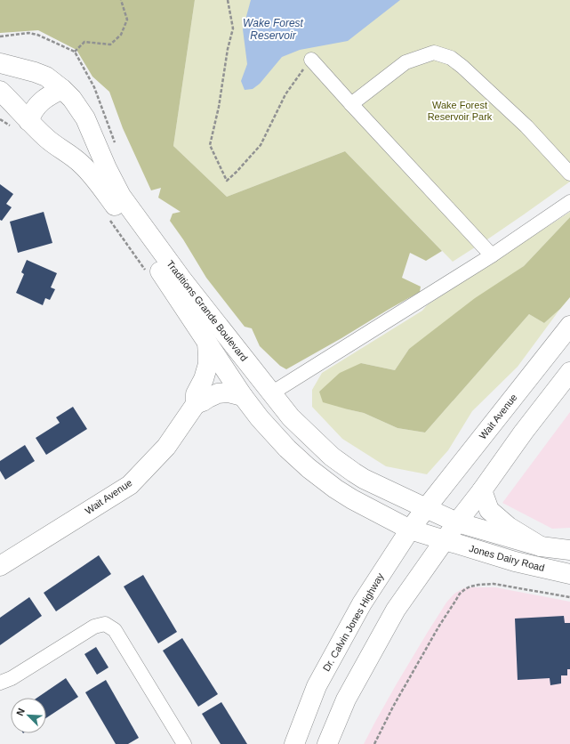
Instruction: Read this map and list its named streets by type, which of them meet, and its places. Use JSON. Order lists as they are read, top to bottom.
{
  "streets": {
    "main road": [
      "Traditions Grande Boulevard",
      "Wait Avenue",
      "Jones Dairy Road",
      "Dr. Calvin Jones Highway"
    ]
  },
  "crossings": [
    ["Traditions Grande Boulevard", "Wait Avenue"],
    ["Traditions Grande Boulevard", "Jones Dairy Road"],
    ["Traditions Grande Boulevard", "Dr. Calvin Jones Highway"],
    ["Wait Avenue", "Dr. Calvin Jones Highway"]
  ],
  "water": ["Wake Forest Reservoir"],
  "parks": ["Wake Forest Reservoir Park"],
  "north": "top left"
}
